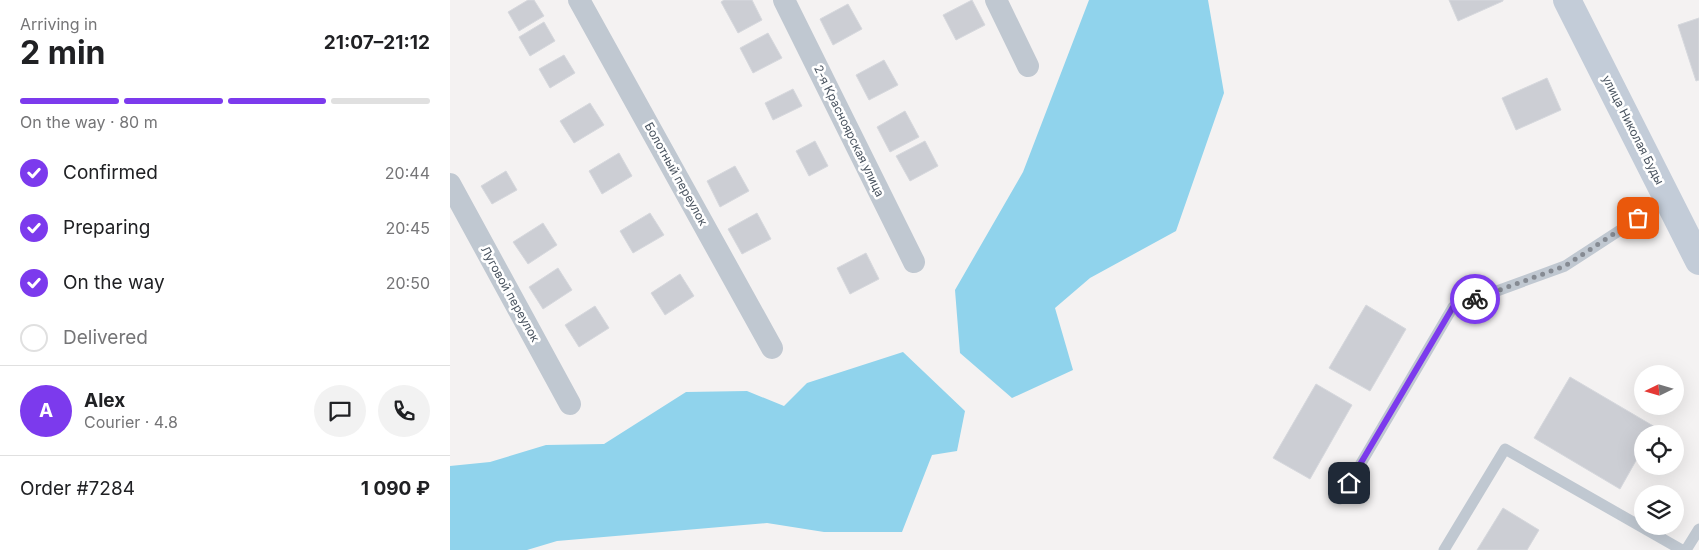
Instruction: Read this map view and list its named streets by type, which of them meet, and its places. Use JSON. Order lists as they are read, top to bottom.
{
  "streets": {
    "street": [
      "улица Николая Буды",
      "2-я Красноярская улица",
      "Болотный переулок",
      "Луговой переулок"
    ]
  },
  "north": "left",
  "page": {
    "heading": ["2 min", "Arriving in", "21:07–21:12"],
    "panel": [
      "Alex",
      "Courier · 4.8",
      "Order #7284",
      "1 090 ₽"
    ],
    "bar": "On the way · 80 m",
    "list": [
      ["Confirmed", "20:44"],
      ["Preparing", "20:45"],
      ["On the way", "20:50"],
      "Delivered"
    ],
    "round": "A"
  }
}
